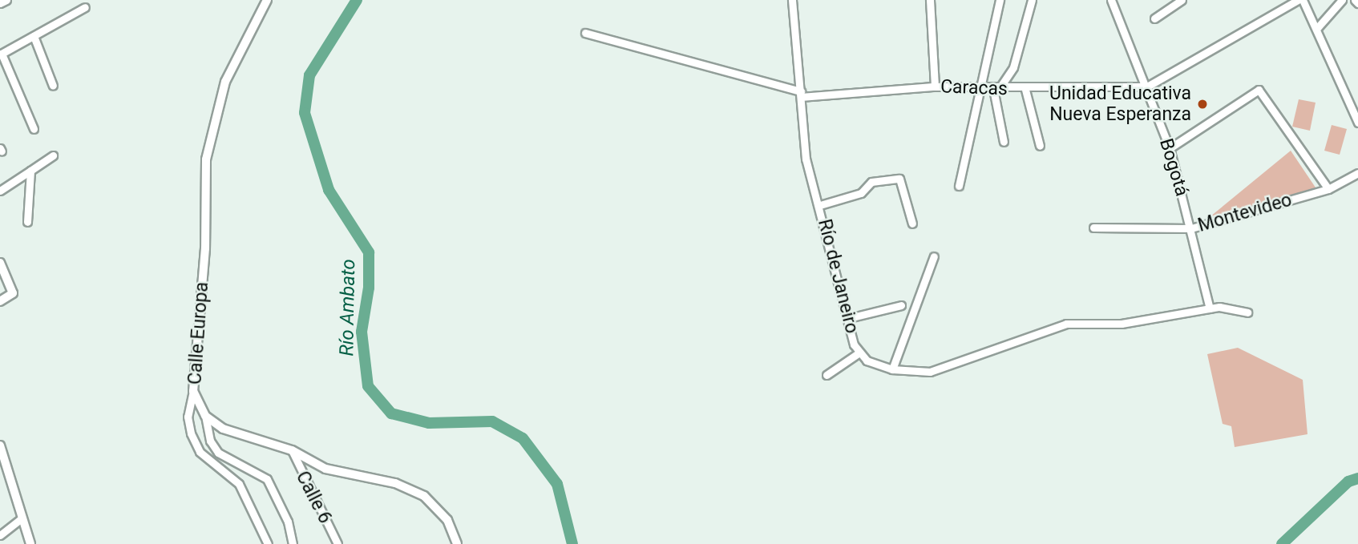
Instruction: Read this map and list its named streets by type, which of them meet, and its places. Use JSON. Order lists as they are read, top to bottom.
{
  "streets": {
    "street": [
      "Caracas",
      "Bogotá",
      "Montevideo",
      "Río de Janeiro",
      "Calle Europa",
      "Calle 6"
    ]
  },
  "crossings": [
    ["Caracas", "Bogotá"],
    ["Caracas", "Río de Janeiro"],
    ["Bogotá", "Montevideo"],
    ["Bogotá", "Río de Janeiro"]
  ],
  "water": ["Río Ambato"],
  "places": ["Unidad Educativa Nueva Esperanza"]
}
